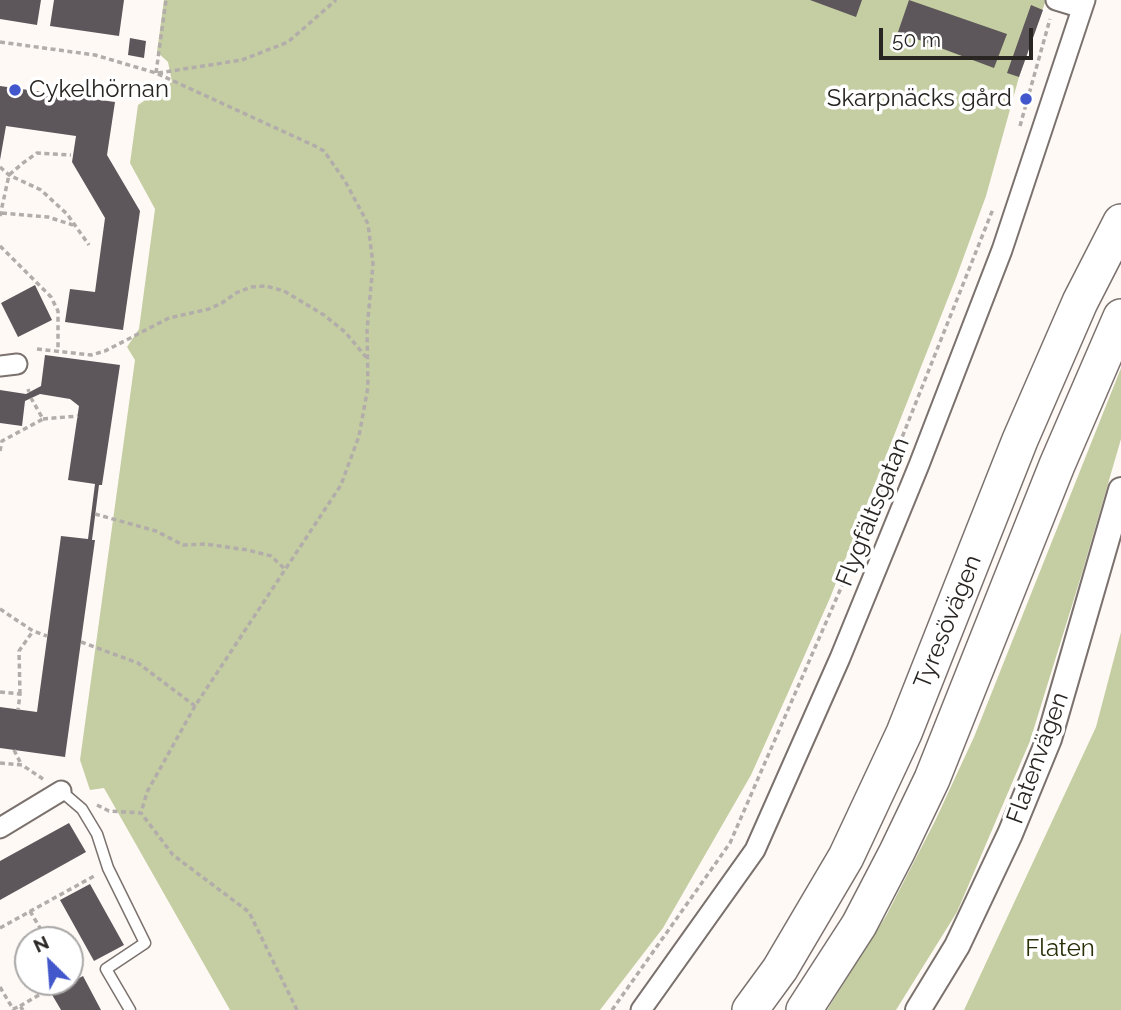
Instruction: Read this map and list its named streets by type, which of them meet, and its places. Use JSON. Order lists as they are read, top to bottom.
{
  "streets": {
    "highway": ["Tyresövägen"],
    "street": ["Flygfältsgatan", "Flatenvägen"]
  },
  "parks": ["Flaten"],
  "places": ["Cykelhörnan", "Skarpnäcks gård"],
  "scale_bar": "50 m",
  "north": "top left"
}
